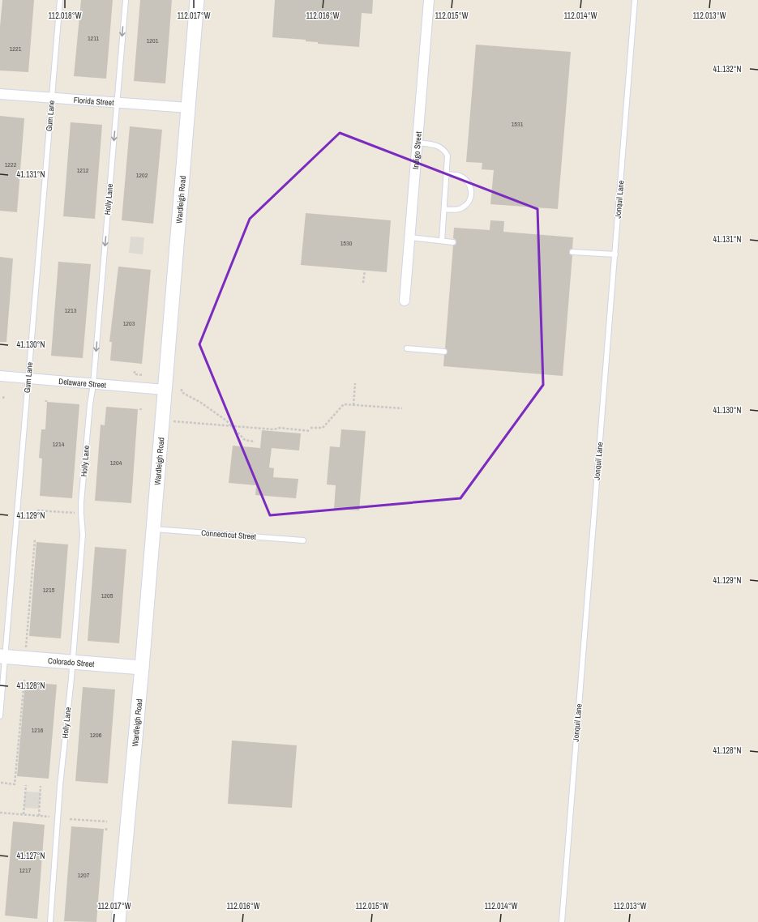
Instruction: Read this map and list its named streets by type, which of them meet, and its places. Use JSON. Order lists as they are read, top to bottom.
{
  "streets": {
    "main road": ["Wardleigh Road", "Colorado Street"],
    "street": ["Florida Street", "Indigo Street", "Delaware Street"],
    "lane": [
      "Gum Lane",
      "Holly Lane",
      "Jonquil Lane",
      "Connecticut Street"
    ]
  },
  "crossings": [
    ["Florida Street", "Gum Lane"],
    ["Florida Street", "Holly Lane"],
    ["Florida Street", "Wardleigh Road"],
    ["Gum Lane", "Delaware Street"],
    ["Gum Lane", "Colorado Street"],
    ["Holly Lane", "Delaware Street"],
    ["Holly Lane", "Colorado Street"],
    ["Wardleigh Road", "Delaware Street"],
    ["Wardleigh Road", "Connecticut Street"],
    ["Wardleigh Road", "Colorado Street"]
  ],
  "one_way": ["Holly Lane"],
  "house_numbers": [
    "1211",
    "1201",
    "1221",
    "1531",
    "1222",
    "1212",
    "1202",
    "1530",
    "1213",
    "1203",
    "1214",
    "1204",
    "1215",
    "1205",
    "1216",
    "1206",
    "1217",
    "1207"
  ],
  "coordinates": [
    "112.018°W",
    "112.017°W",
    "112.016°W",
    "112.015°W",
    "112.014°W",
    "112.013°W",
    "41.132°N",
    "41.131°N",
    "41.130°N",
    "41.129°N",
    "41.128°N",
    "41.127°N"
  ]
}
